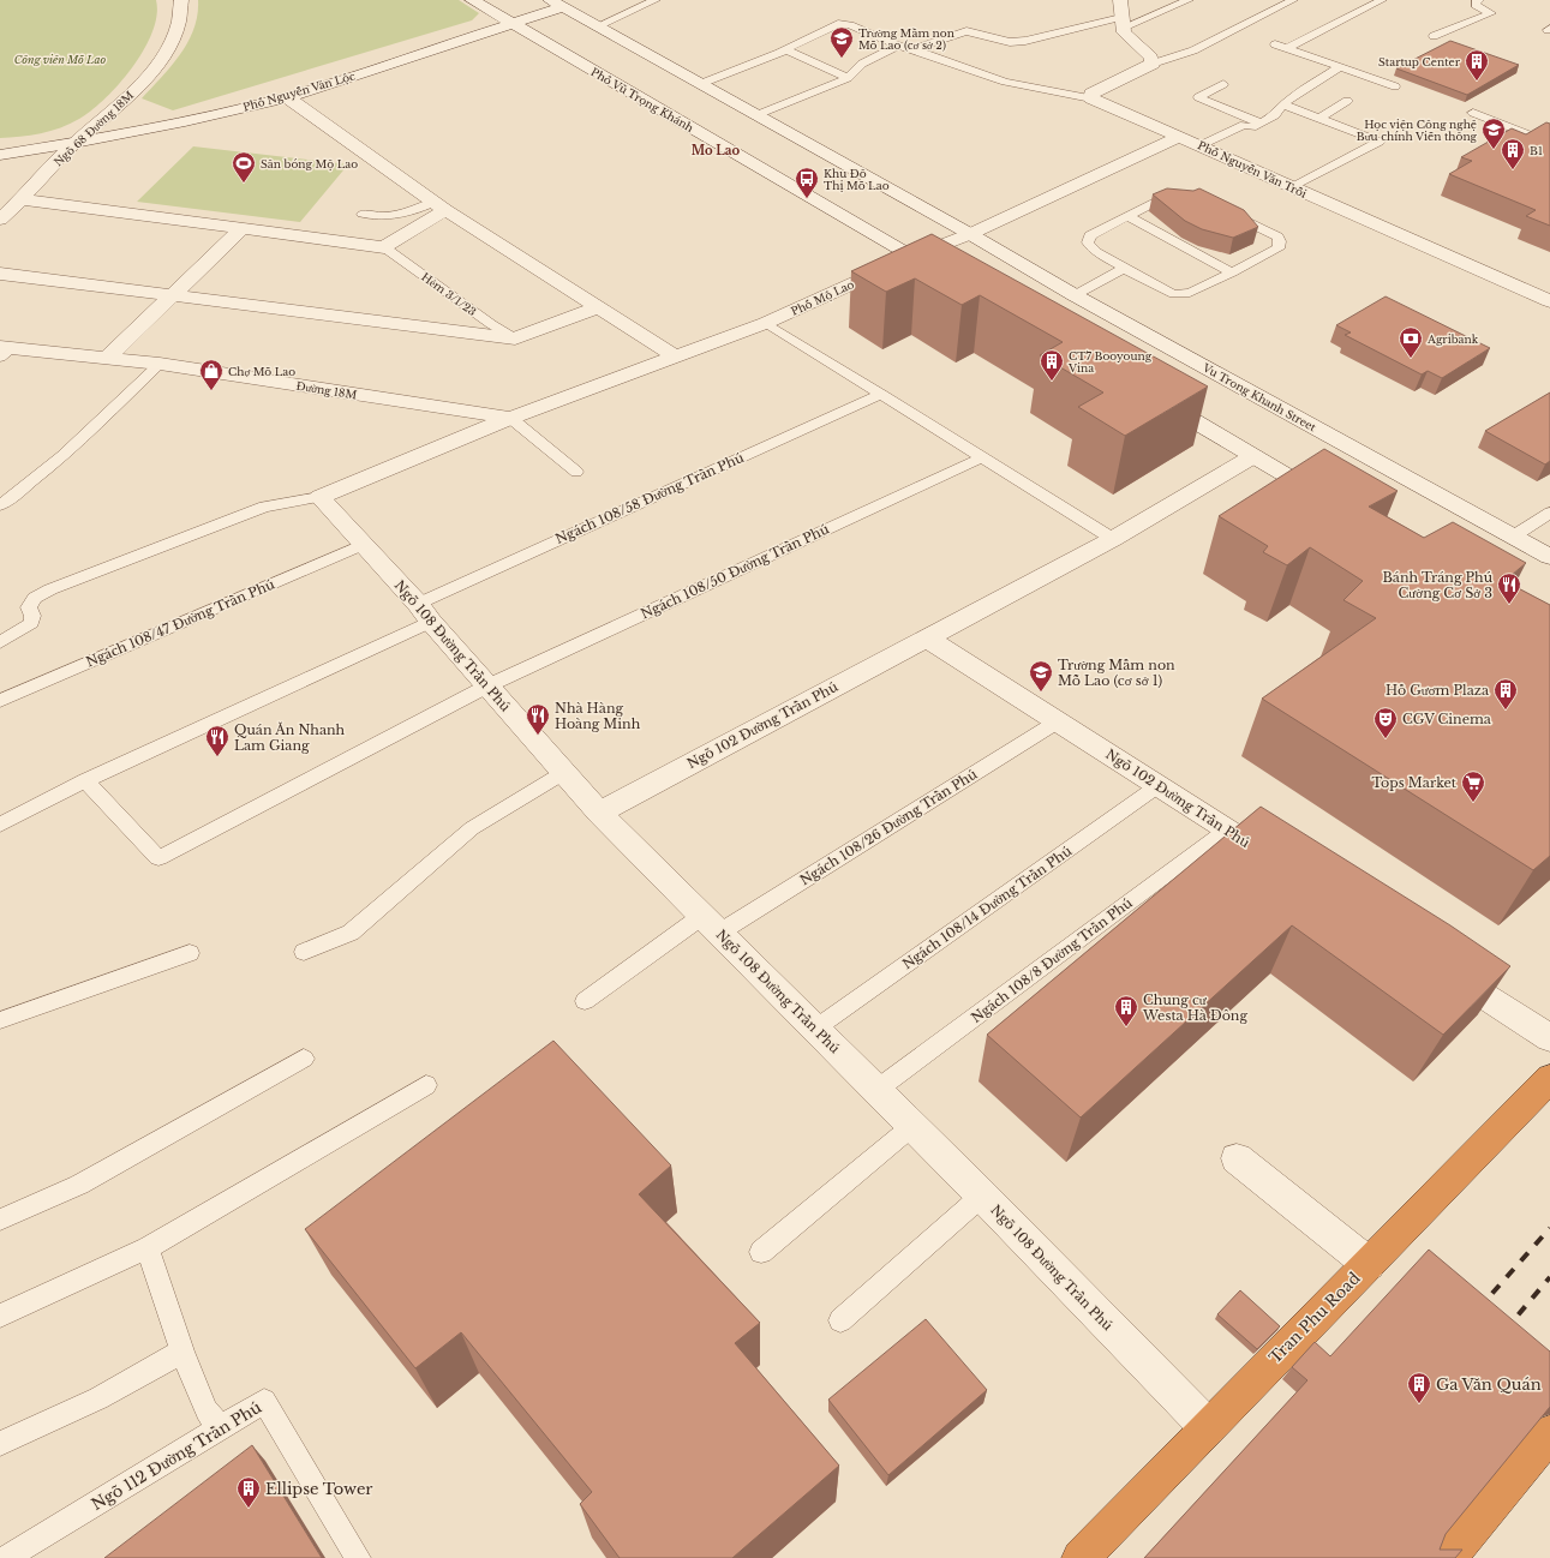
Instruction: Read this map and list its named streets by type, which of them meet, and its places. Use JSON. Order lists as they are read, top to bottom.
{
  "streets": {
    "highway": ["Tran Phu Road"],
    "street": [
      "Phố Nguyễn Văn Lộc",
      "Phố Vũ Trọng Khánh",
      "Ngõ 68 Đường 18M",
      "Phố Nguyễn Văn Trỗi",
      "Phố Mộ Lao",
      "Đường 18M",
      "Vu Trong Khanh Street",
      "Ngõ 108 Đường Trần Phú",
      "Ngõ 102 Đường Trần Phú"
    ],
    "lane": [
      "Hẻm 3/1/23",
      "Ngách 108/58 Đường Trần Phú",
      "Ngách 108/50 Đường Trần Phú",
      "Ngách 108/47 Đường Trần Phú",
      "Ngách 108/26 Đường Trần Phú",
      "Ngách 108/14 Đường Trần Phú",
      "Ngách 108/8 Đường Trần Phú",
      "Ngõ 112 Đường Trần Phú"
    ]
  },
  "crossings": [
    ["Phố Nguyễn Văn Lộc", "Phố Vũ Trọng Khánh"],
    ["Phố Nguyễn Văn Lộc", "Ngõ 68 Đường 18M"],
    ["Phố Vũ Trọng Khánh", "Phố Mộ Lao"],
    ["Phố Nguyễn Văn Trỗi", "Phố Mộ Lao"],
    ["Phố Mộ Lao", "Đường 18M"],
    ["Phố Mộ Lao", "Vu Trong Khanh Street"],
    ["Phố Mộ Lao", "Ngõ 108 Đường Trần Phú"],
    ["Ngách 108/58 Đường Trần Phú", "Ngách 108/50 Đường Trần Phú"],
    ["Ngách 108/58 Đường Trần Phú", "Ngõ 108 Đường Trần Phú"],
    ["Ngách 108/50 Đường Trần Phú", "Ngõ 108 Đường Trần Phú"],
    ["Ngách 108/47 Đường Trần Phú", "Ngõ 108 Đường Trần Phú"],
    ["Ngõ 108 Đường Trần Phú", "Ngõ 102 Đường Trần Phú"],
    ["Ngõ 108 Đường Trần Phú", "Ngách 108/26 Đường Trần Phú"],
    ["Ngõ 108 Đường Trần Phú", "Ngách 108/14 Đường Trần Phú"],
    ["Ngõ 108 Đường Trần Phú", "Ngách 108/8 Đường Trần Phú"],
    ["Ngõ 108 Đường Trần Phú", "Tran Phu Road"],
    ["Ngõ 102 Đường Trần Phú", "Ngách 108/26 Đường Trần Phú"],
    ["Ngõ 102 Đường Trần Phú", "Ngách 108/14 Đường Trần Phú"],
    ["Ngõ 102 Đường Trần Phú", "Ngách 108/8 Đường Trần Phú"]
  ],
  "districts": ["Mo Lao"],
  "parks": ["Công viên Mỗ Lao"],
  "places": {
    "school or university": ["Trường Mầm non Mỗ Lao (cơ sở 2)", "Học viện Công nghệ Bưu chính Viễn thông", "Trường Mầm non Mỗ Lao (cơ sở 1)"],
    "building": [
      "Startup Center",
      "B1",
      "CT7 Booyoung Vina",
      "Hồ Gươm Plaza",
      "Chung cư Westa Hà Đông",
      "Ga Văn Quán",
      "Ellipse Tower"
    ],
    "sports": ["Sân bóng Mộ Lao"],
    "bus stop": ["Khu Đô Thị Mỗ Lao"],
    "bank": ["Agribank"],
    "shop": ["Chợ Mỗ Lao"],
    "restaurant": ["Bánh Tráng Phú Cường Cơ Sở 3", "Nhà Hàng Hoàng Minh", "Quán Ăn Nhanh Lam Giang"],
    "theatre": ["CGV Cinema"],
    "supermarket": ["Tops Market"]
  }
}
